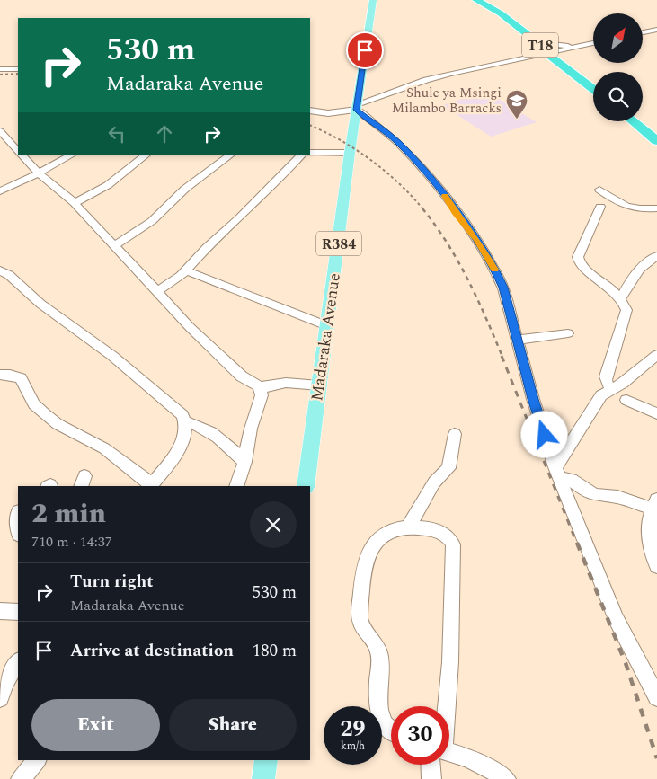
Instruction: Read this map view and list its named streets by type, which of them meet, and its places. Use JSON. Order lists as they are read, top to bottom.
{
  "streets": {
    "highway": ["T18"],
    "main road": ["R384", "Madaraka Avenue"]
  },
  "places": {
    "school or university": ["Shule ya Msingi Milambo Barracks"]
  },
  "north": "top right",
  "page": {
    "turn": ["530 m", "Madaraka Avenue"],
    "heading": ["2 min", "710 m · 14:37"],
    "list": [
      {
        "name": "Turn right",
        "note": "Madaraka Avenue",
        "value": "530 m"
      },
      {
        "name": "Arrive at destination",
        "value": "180 m"
      }
    ],
    "buttons": ["Exit", "Share"],
    "speed": "29 km/h",
    "limit": "30"
  }
}
